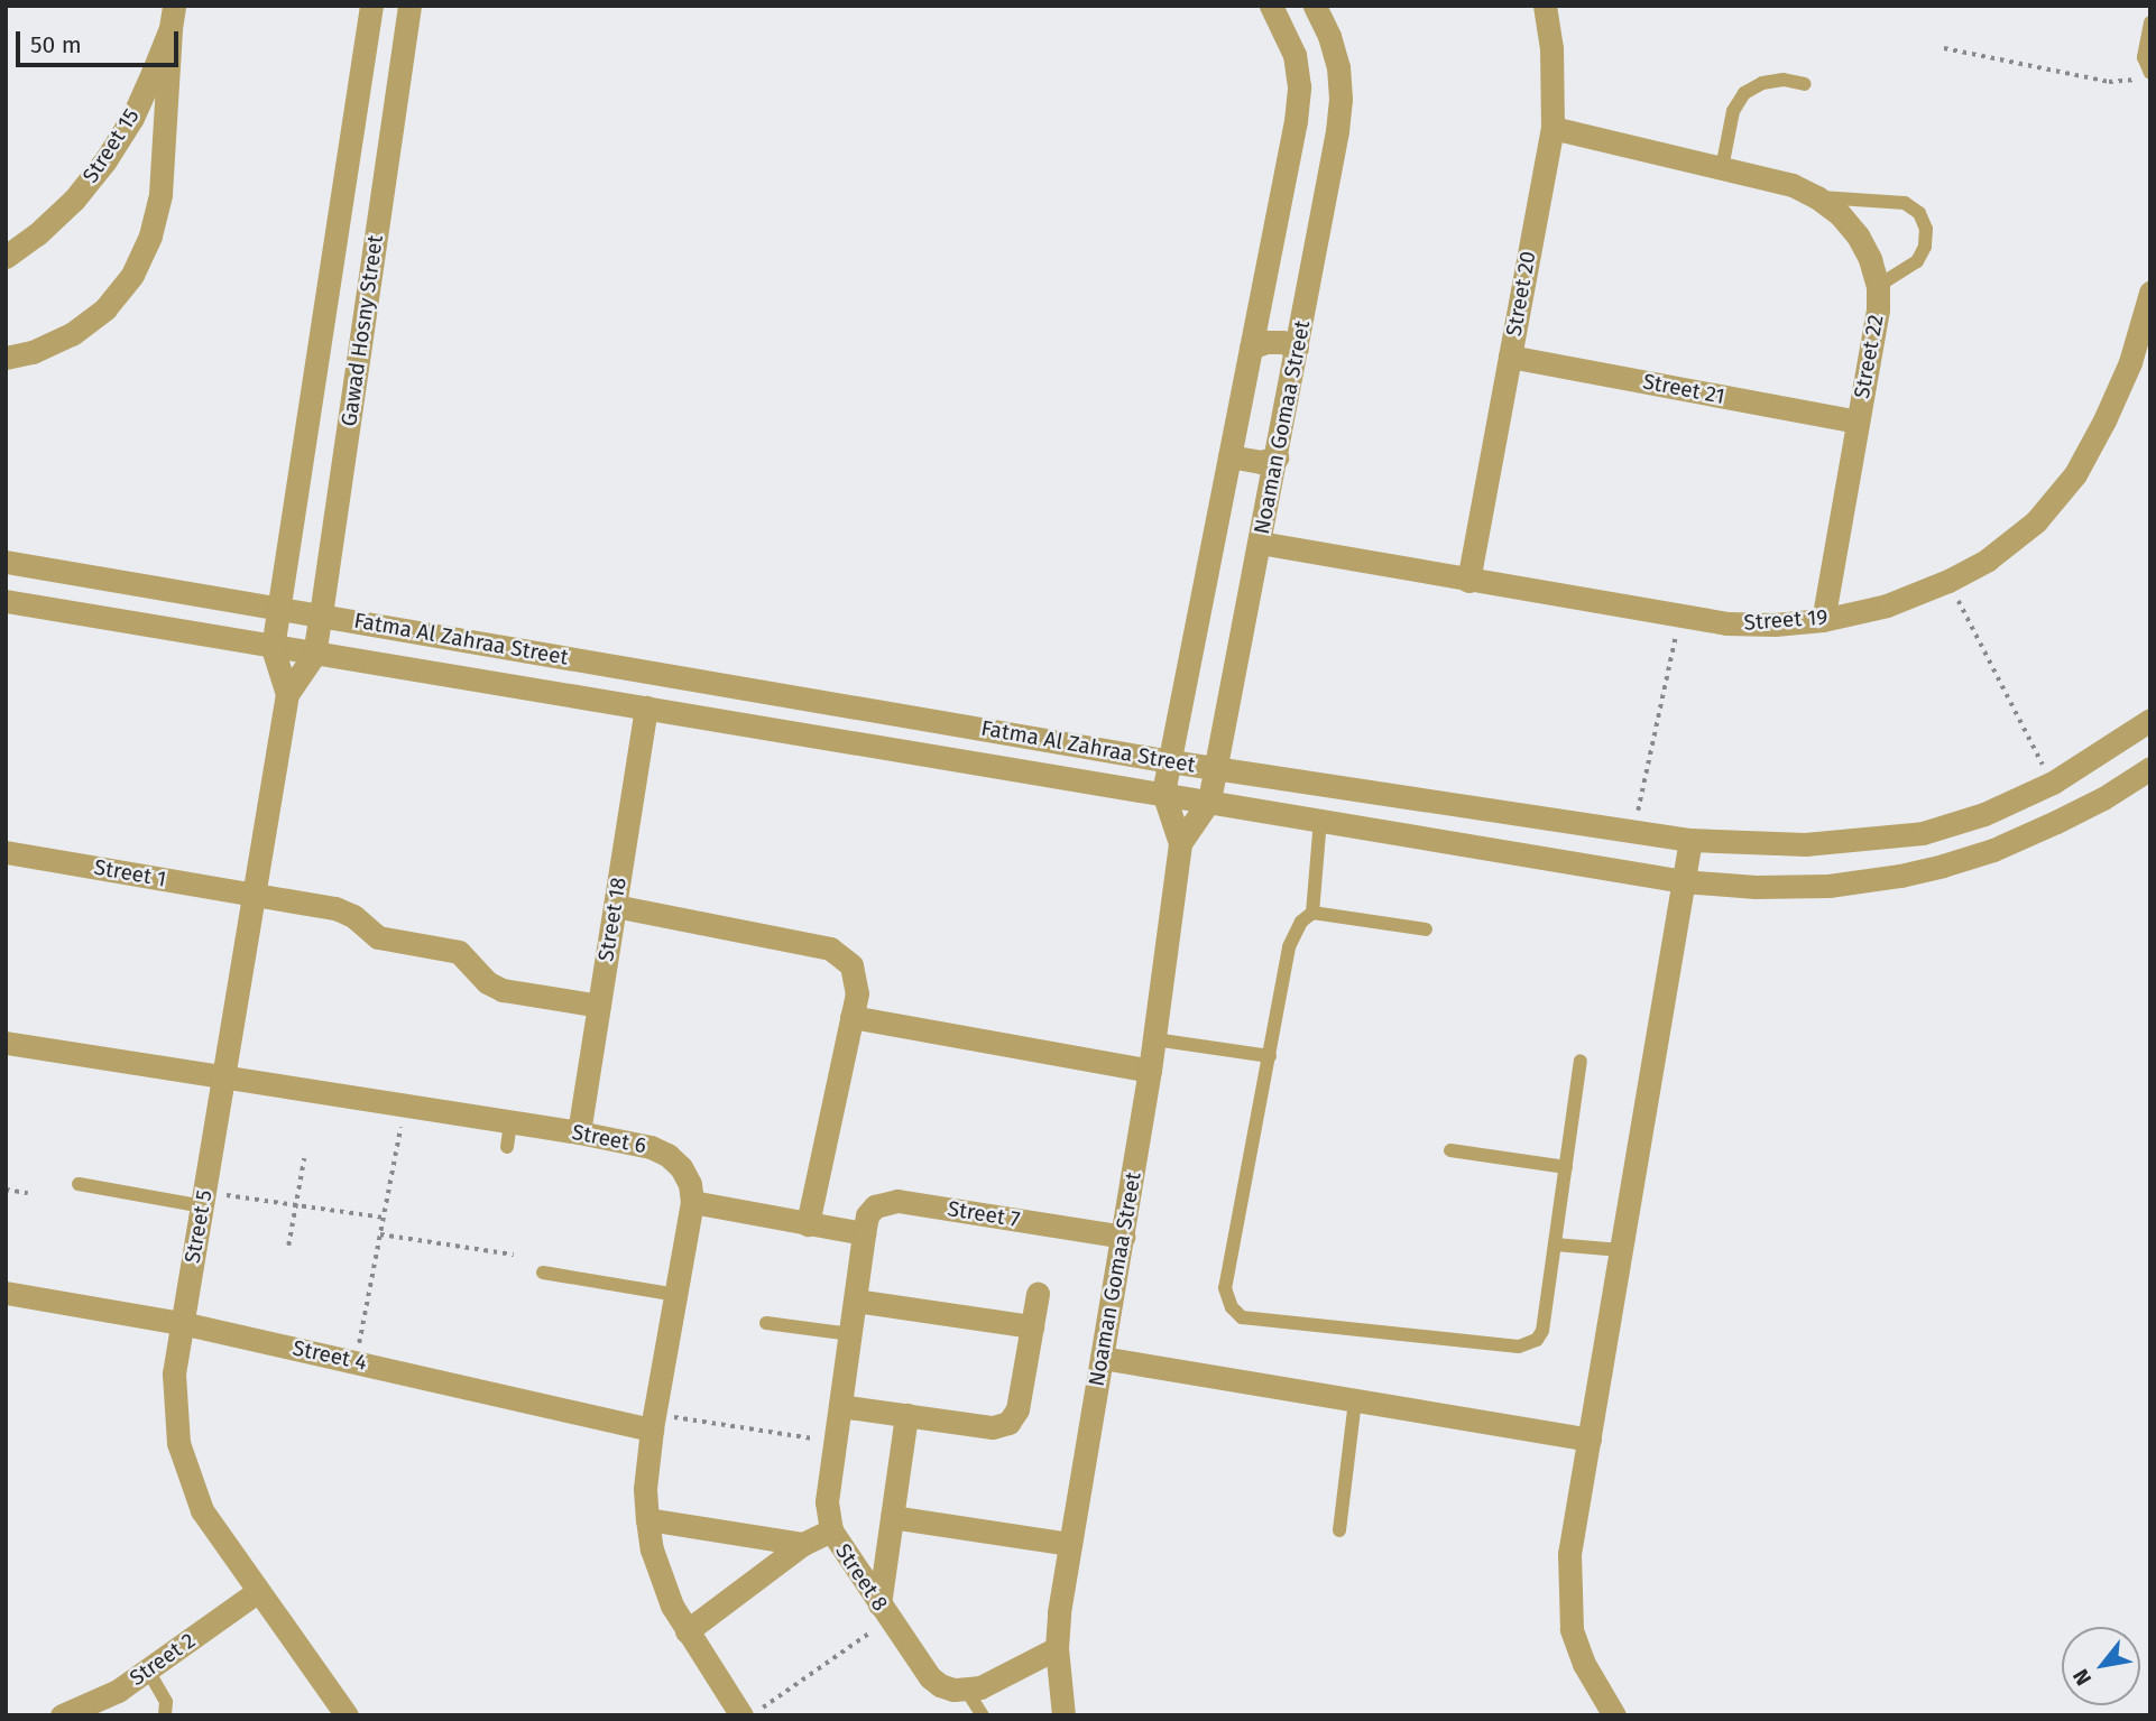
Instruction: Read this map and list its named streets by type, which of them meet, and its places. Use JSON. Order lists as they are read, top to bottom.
{
  "streets": {
    "street": [
      "Street 15",
      "Street 20",
      "Gawad Hosny Street",
      "Street 22",
      "Street 21",
      "Noaman Gomaa Street",
      "Street 19",
      "Fatma Al Zahraa Street",
      "Street 1",
      "Street 18",
      "Street 6",
      "Street 7",
      "Street 5",
      "Street 4",
      "Street 8",
      "Street 2"
    ]
  },
  "crossings": [
    ["Street 20", "Street 22"],
    ["Street 20", "Street 21"],
    ["Street 20", "Street 19"],
    ["Gawad Hosny Street", "Fatma Al Zahraa Street"],
    ["Gawad Hosny Street", "Street 5"],
    ["Street 22", "Street 21"],
    ["Street 22", "Street 19"],
    ["Noaman Gomaa Street", "Street 19"],
    ["Noaman Gomaa Street", "Fatma Al Zahraa Street"],
    ["Noaman Gomaa Street", "Street 7"],
    ["Fatma Al Zahraa Street", "Street 18"],
    ["Fatma Al Zahraa Street", "Street 5"],
    ["Street 1", "Street 18"],
    ["Street 1", "Street 5"],
    ["Street 18", "Street 6"],
    ["Street 6", "Street 5"],
    ["Street 6", "Street 4"],
    ["Street 7", "Street 8"],
    ["Street 5", "Street 4"],
    ["Street 5", "Street 2"]
  ],
  "scale_bar": "50 m",
  "north": "bottom left"
}
